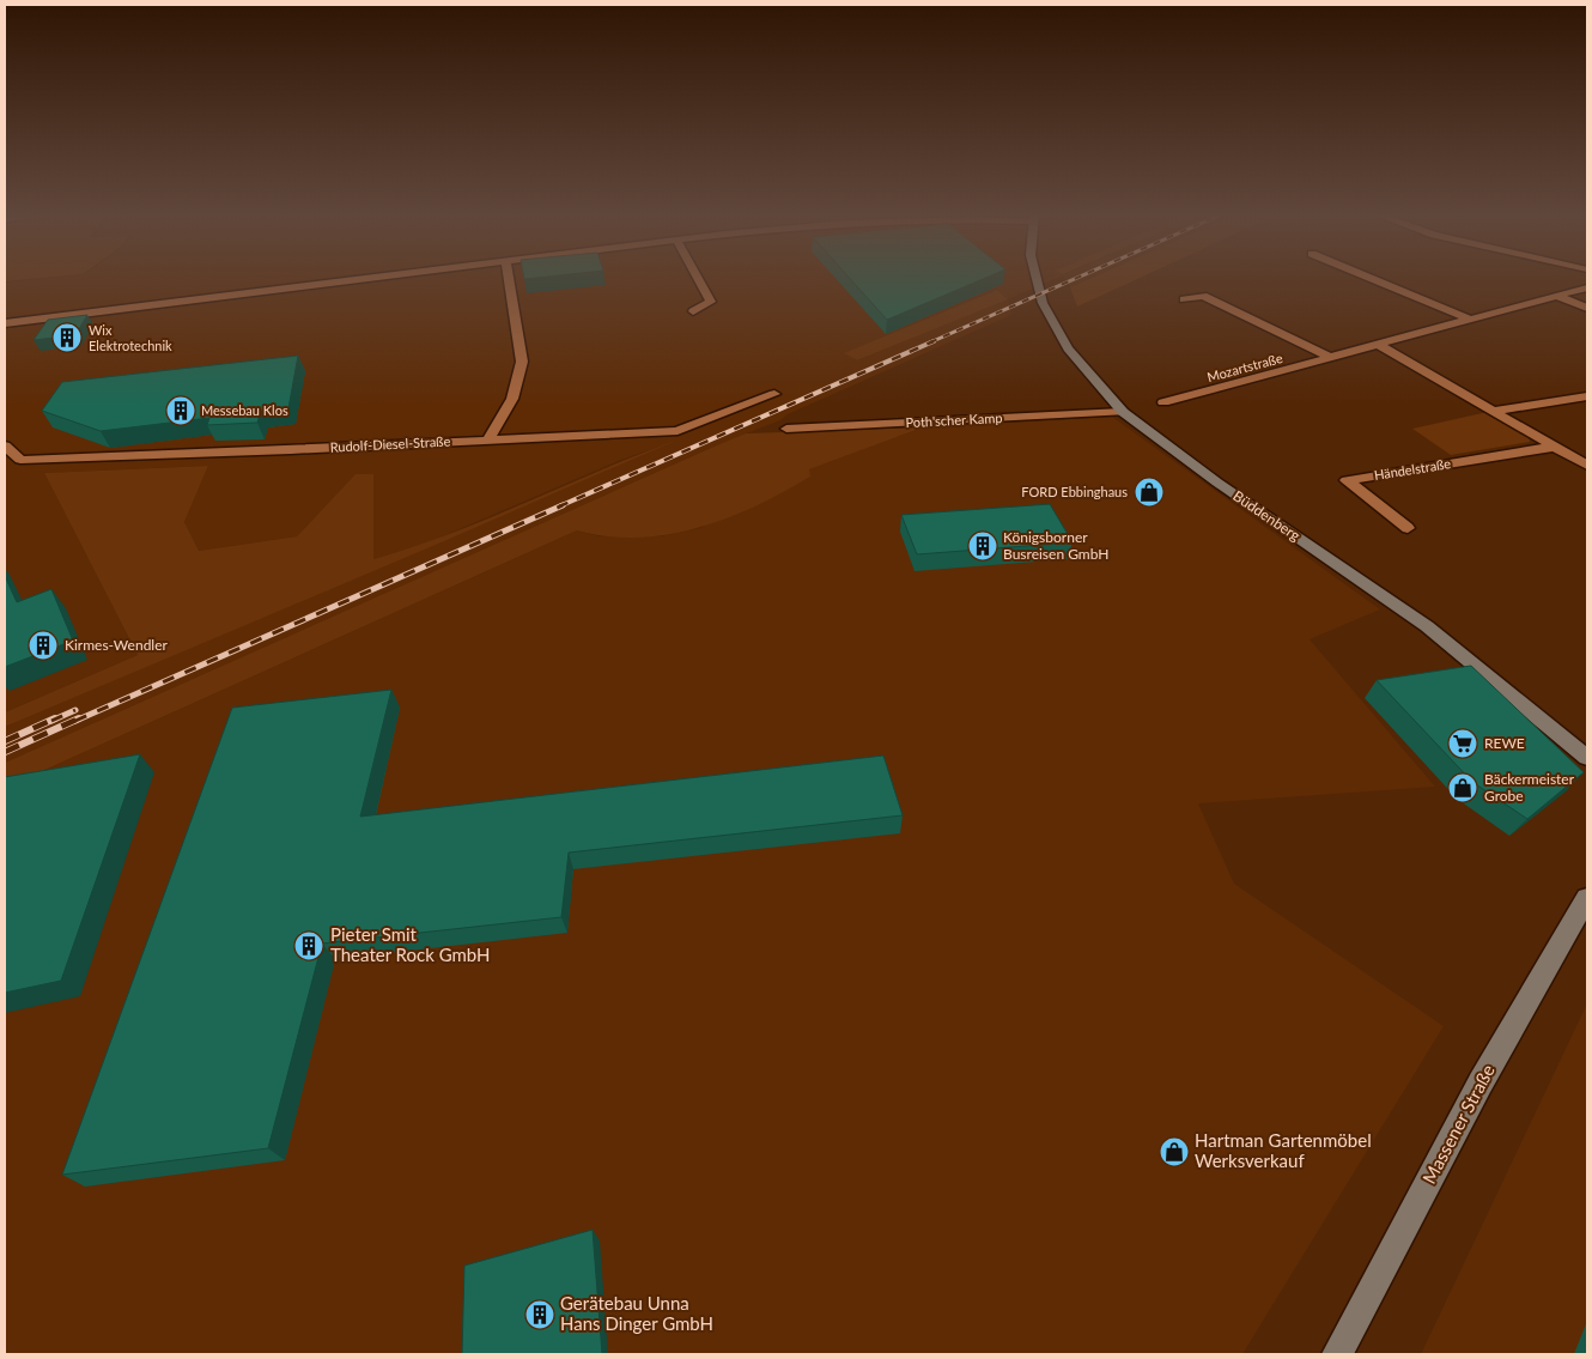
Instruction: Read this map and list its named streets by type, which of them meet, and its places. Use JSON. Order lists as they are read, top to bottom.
{
  "streets": {
    "street": [
      "Mozartstraße",
      "Poth'scher Kamp",
      "Rudolf-Diesel-Straße",
      "Händelstraße",
      "Büddenberg",
      "Massener Straße"
    ]
  },
  "crossings": [
    ["Poth'scher Kamp", "Büddenberg"]
  ],
  "places": {
    "building": [
      "Wix Elektrotechnik",
      "Messebau Klos",
      "Königsborner Busreisen GmbH",
      "Kirmes-Wendler",
      "Pieter Smit Theater Rock GmbH",
      "Gerätebau Unna Hans Dinger GmbH"
    ],
    "shop": ["FORD Ebbinghaus", "Bäckermeister Grobe", "Hartman Gartenmöbel Werksverkauf"],
    "supermarket": ["REWE"]
  }
}
